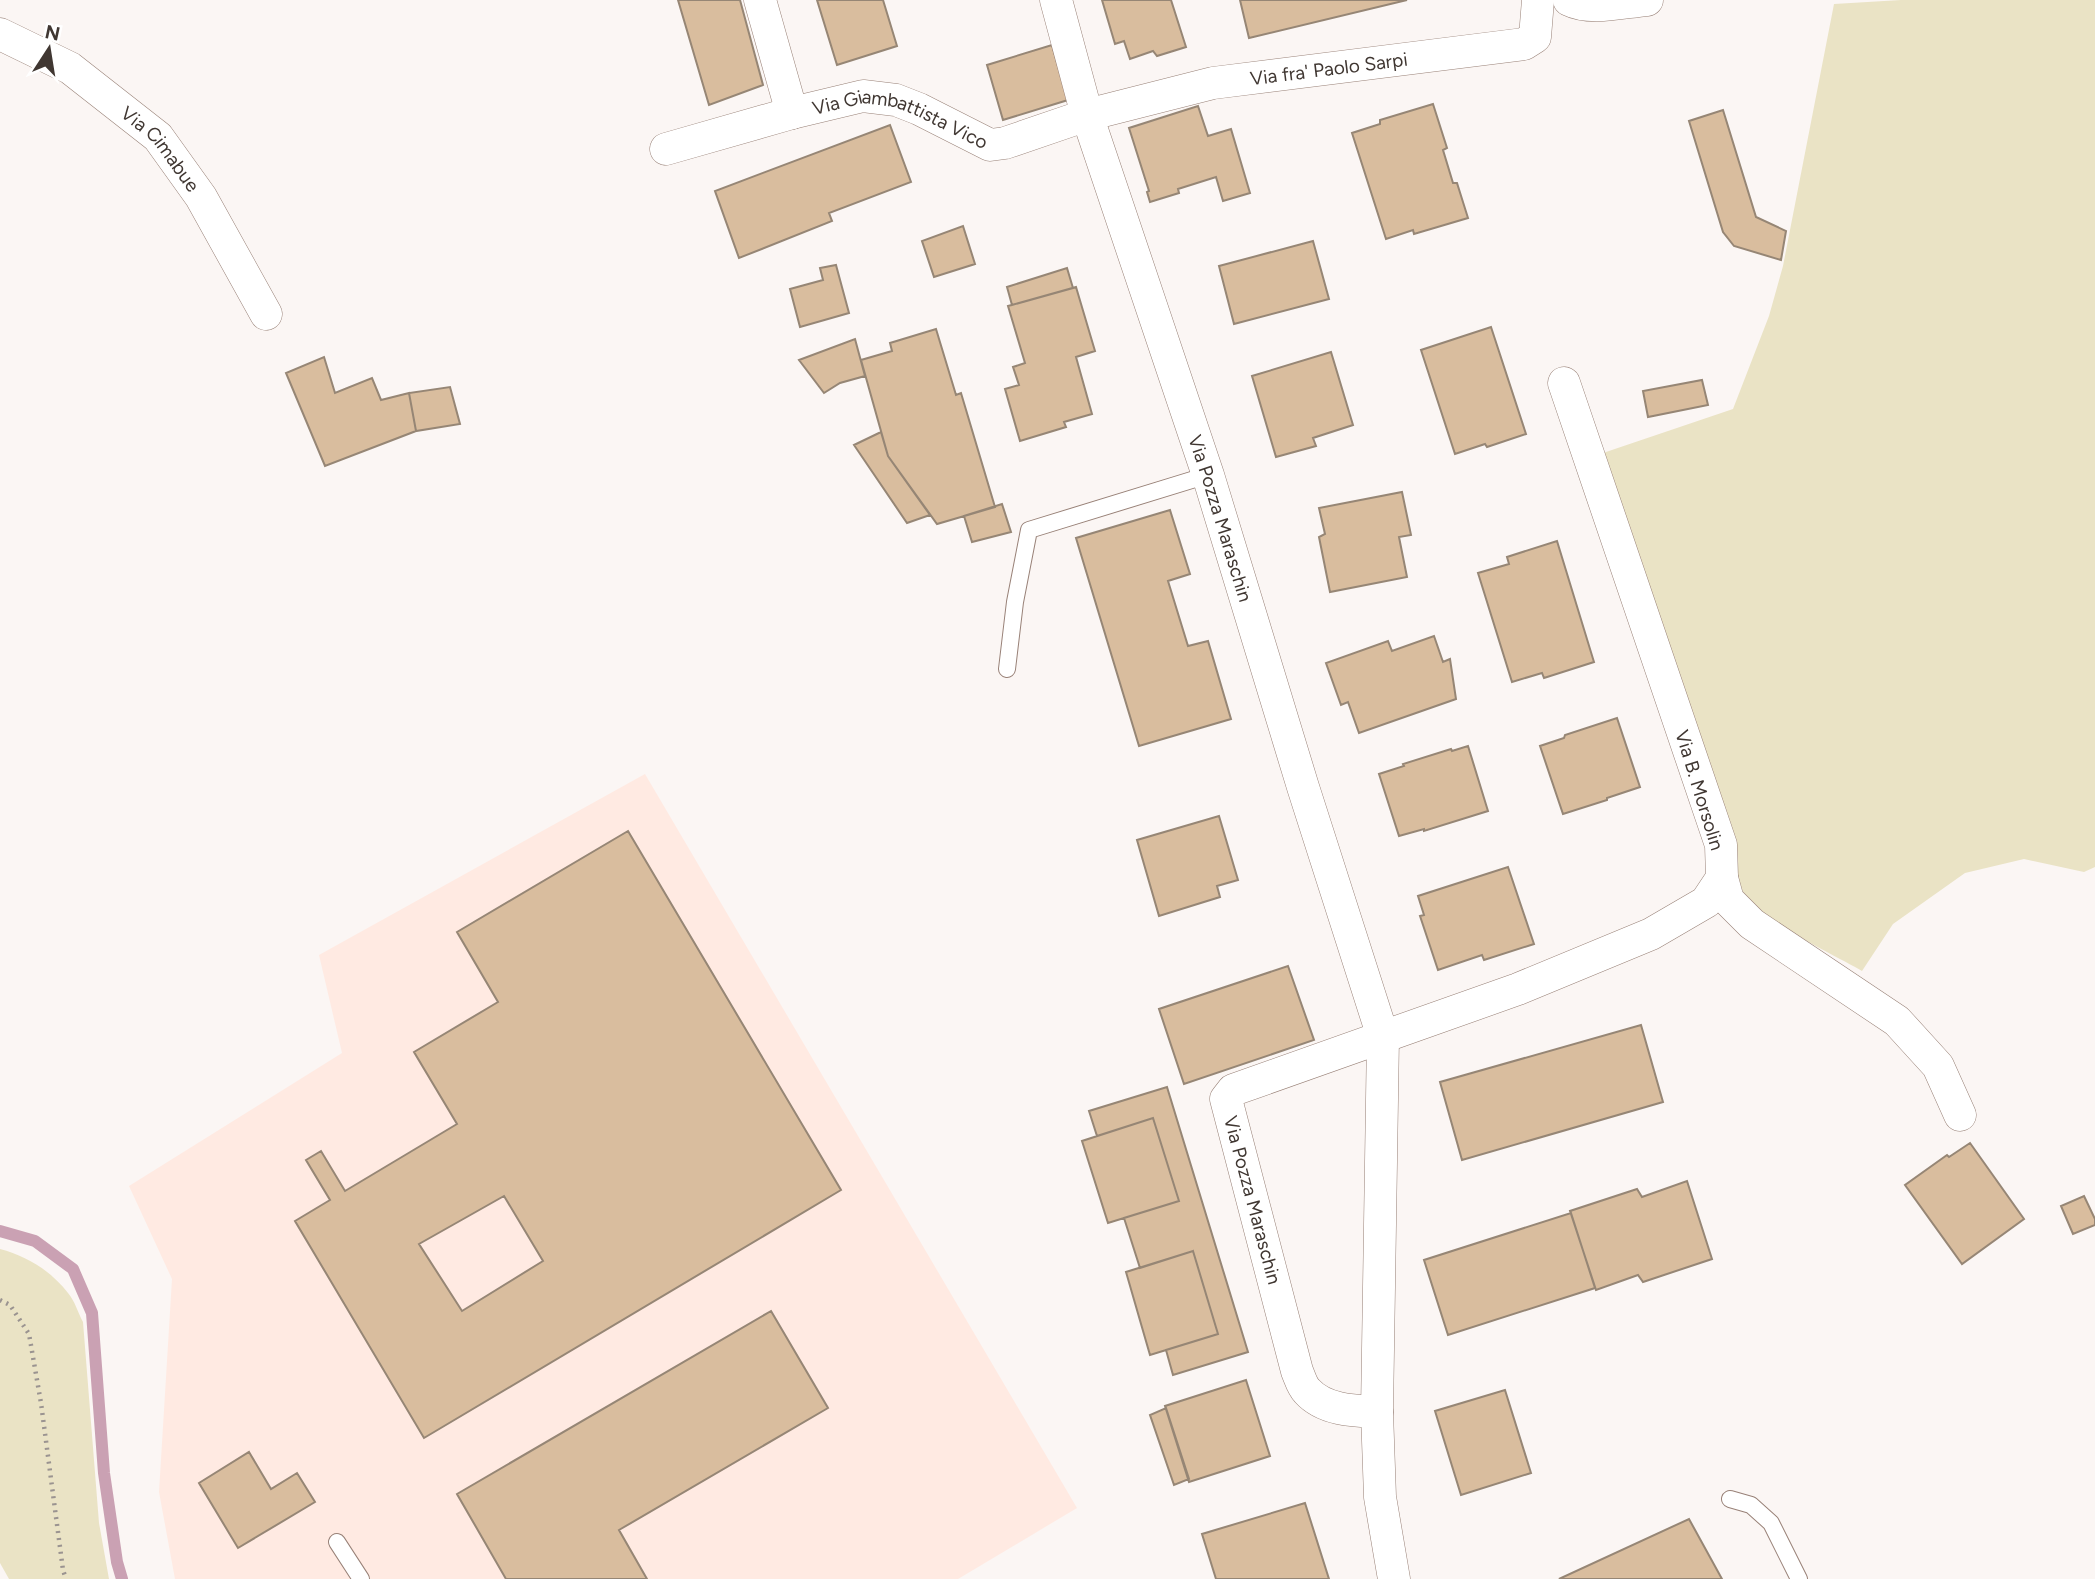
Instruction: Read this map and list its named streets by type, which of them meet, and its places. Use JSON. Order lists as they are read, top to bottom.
{
  "streets": {
    "street": [
      "Via fra' Paolo Sarpi",
      "Via Giambattista Vico",
      "Via Cimabue",
      "Via Pozza Maraschin",
      "Via B. Morsolin"
    ]
  },
  "crossings": [
    ["Via fra' Paolo Sarpi", "Via Giambattista Vico"],
    ["Via fra' Paolo Sarpi", "Via Pozza Maraschin"],
    ["Via Giambattista Vico", "Via Pozza Maraschin"],
    ["Via Pozza Maraschin", "Via B. Morsolin"]
  ],
  "north": "top"
}
